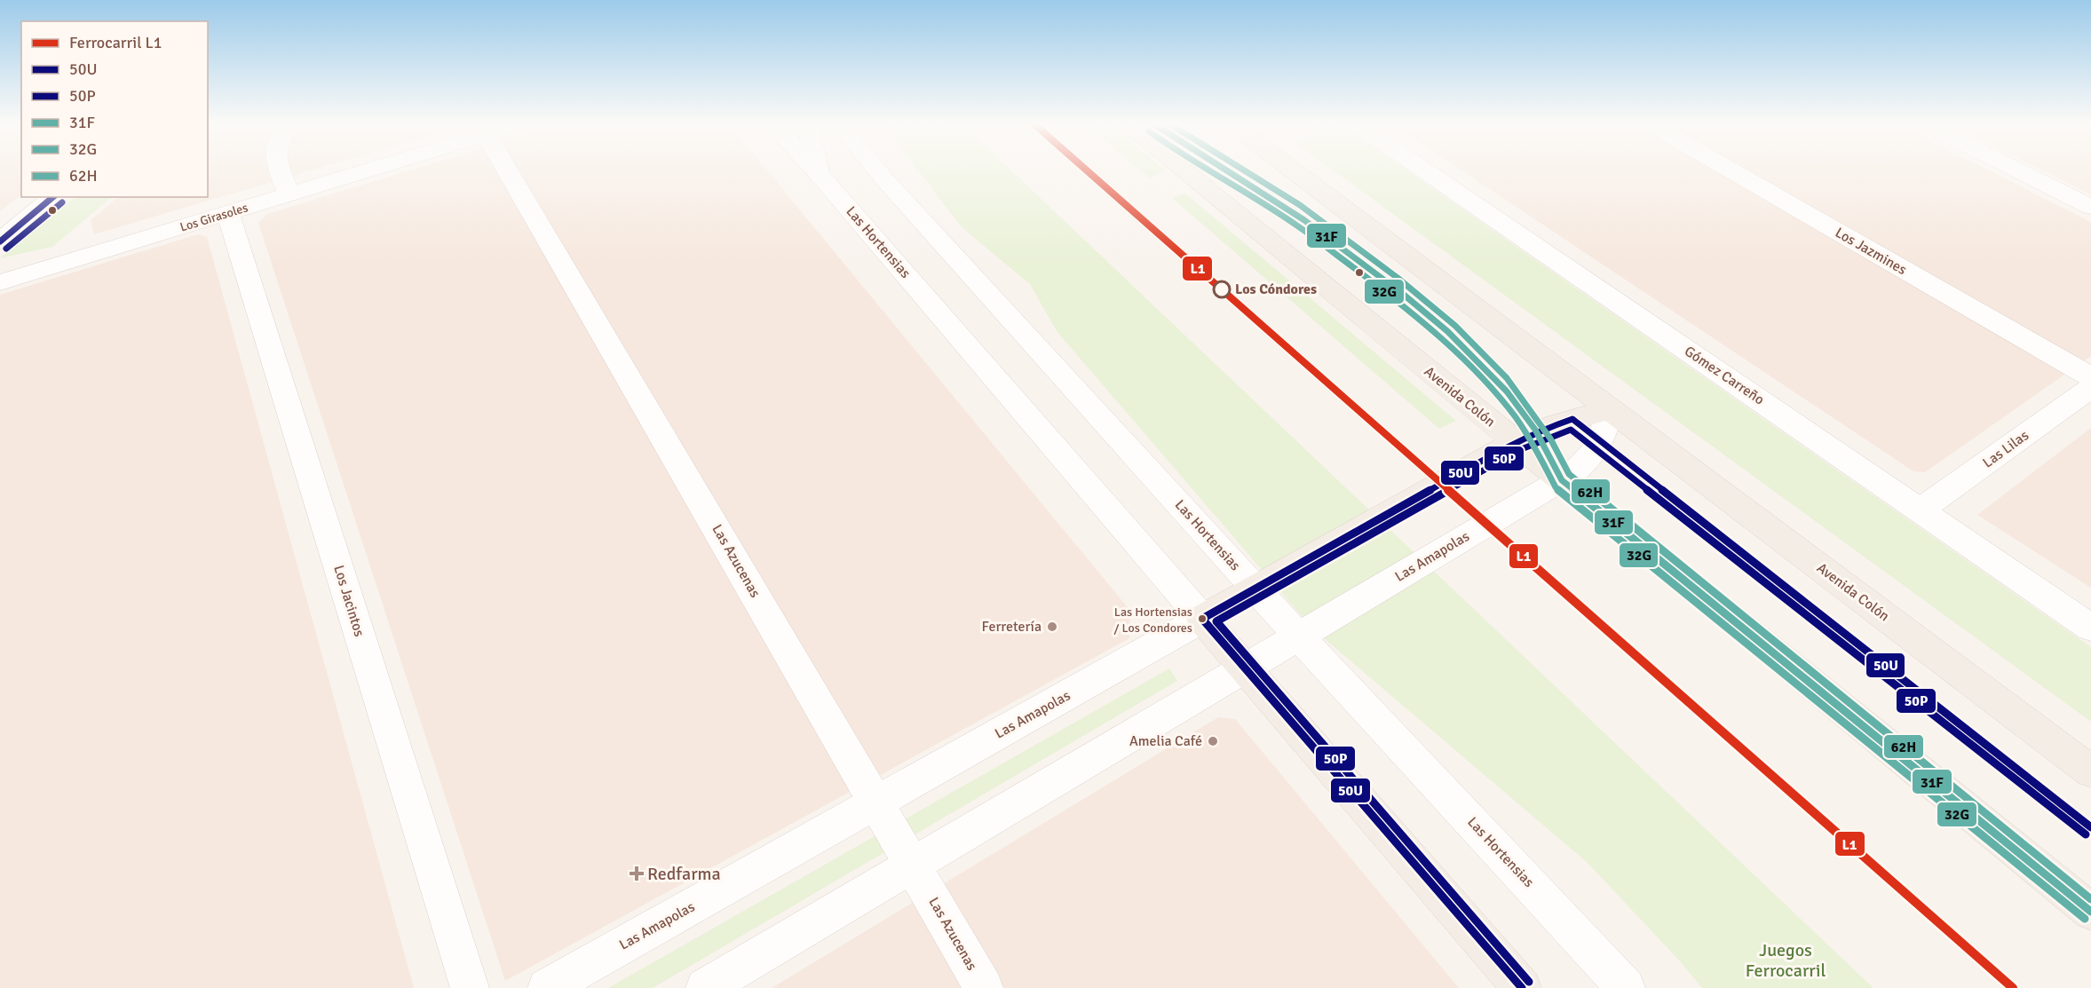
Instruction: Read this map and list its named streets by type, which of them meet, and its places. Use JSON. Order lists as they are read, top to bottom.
{
  "streets": {
    "main road": ["Las Hortensias", "Avenida Colón", "Las Amapolas"],
    "street": [
      "Los Girasoles",
      "Los Jazmines",
      "Gómez Carreño",
      "Las Lilas",
      "Las Azucenas",
      "Los Jacintos"
    ]
  },
  "crossings": [
    ["Los Girasoles", "Los Jacintos"],
    ["Las Hortensias", "Las Amapolas"],
    ["Gómez Carreño", "Las Lilas"],
    ["Avenida Colón", "Las Amapolas"],
    ["Las Amapolas", "Las Azucenas"]
  ],
  "parks": ["Juegos Ferrocarril"],
  "places": {
    "other": [
      "Los Cóndores",
      "Las Hortensias / Los Condores",
      "Ferretería",
      "Amelia Café"
    ],
    "health": ["Redfarma"]
  },
  "lines": [
    "rail line L1",
    "transit line 31F",
    "transit line 32G",
    "transit line 62H",
    "transit line 50U",
    "transit line 50P"
  ],
  "legend": [
    "Ferrocarril L1",
    "50U",
    "50P",
    "31F",
    "32G",
    "62H"
  ]
}
